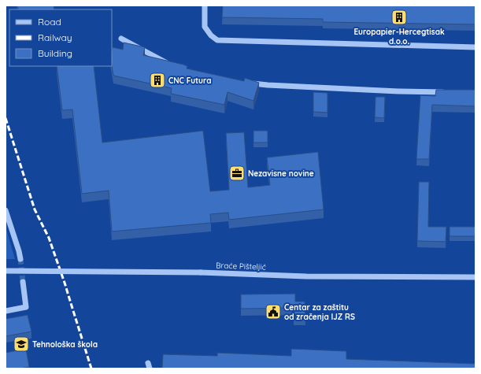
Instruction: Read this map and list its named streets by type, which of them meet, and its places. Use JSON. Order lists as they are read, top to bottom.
{
  "streets": {
    "street": ["Braće Pišteljić"]
  },
  "places": {
    "building": ["Europapier-Hercegtisak d.o.o.", "CNC Futura"],
    "office": ["Nezavisne novine"],
    "public building": ["Centar za zaštitu od zračenja IJZ RS"],
    "school or university": ["Tehnološka škola"]
  },
  "legend": ["Road", "Railway", "Building"]
}
